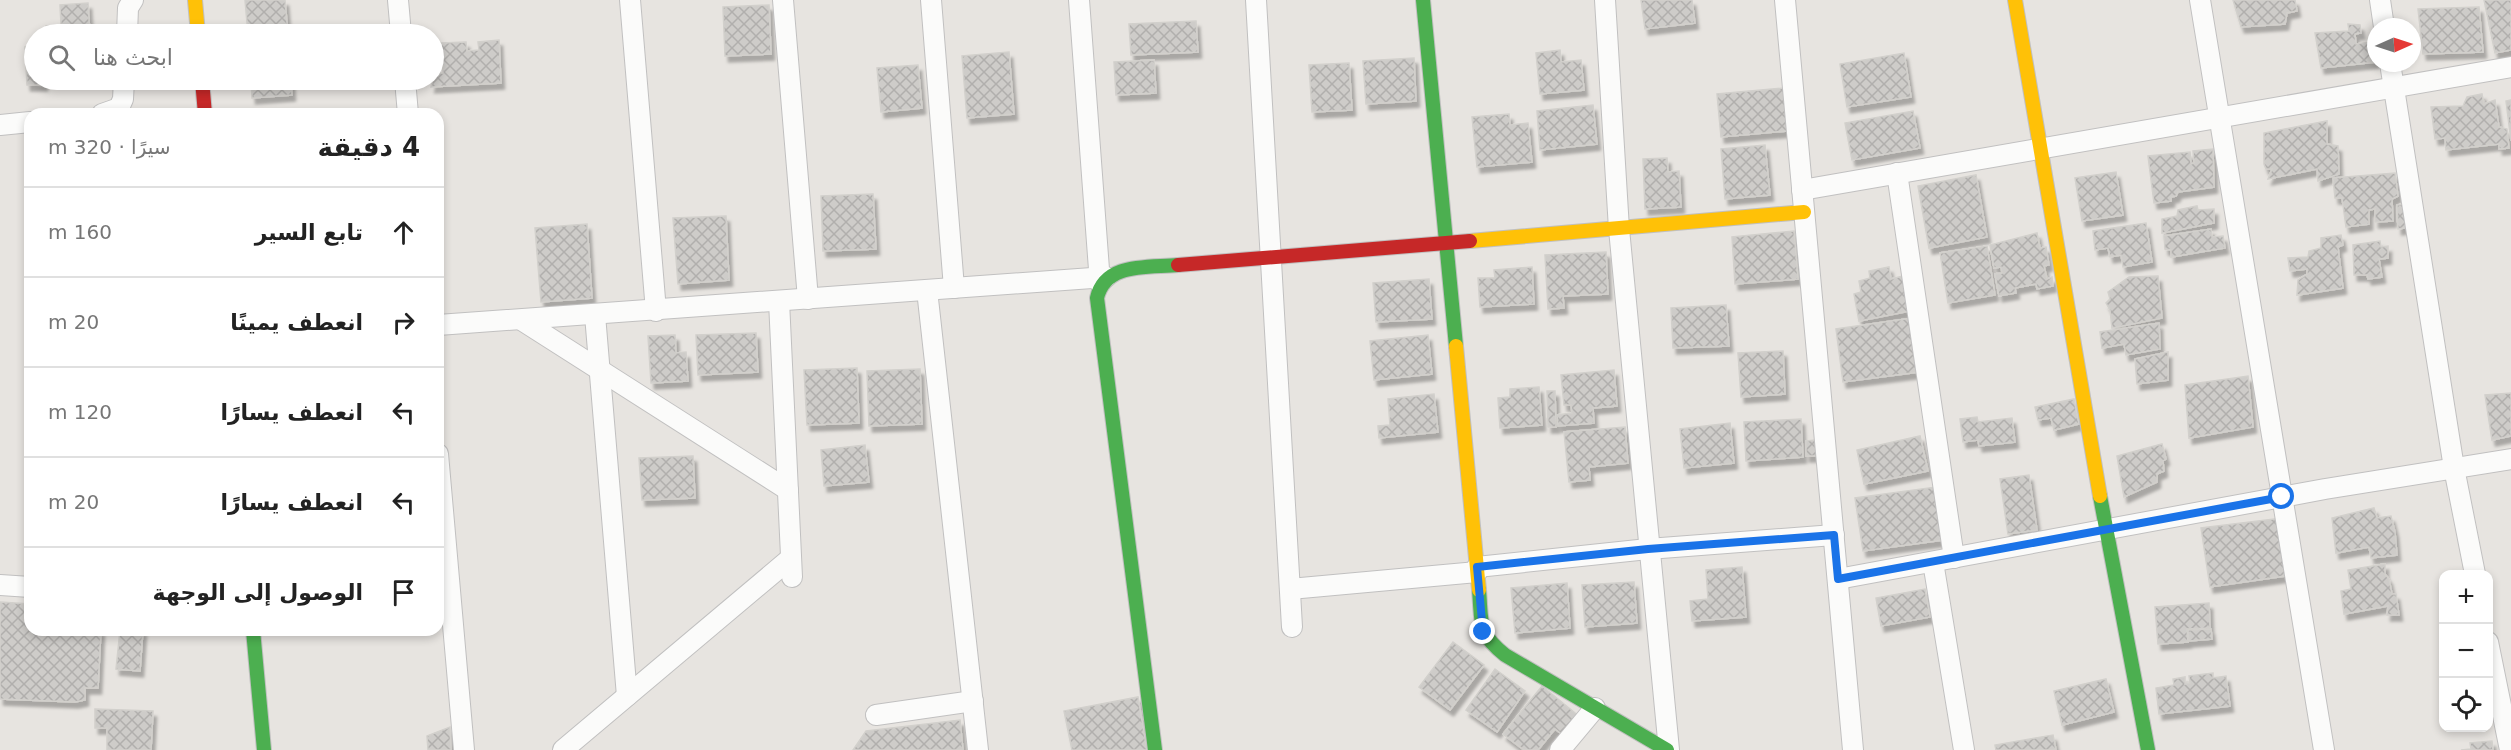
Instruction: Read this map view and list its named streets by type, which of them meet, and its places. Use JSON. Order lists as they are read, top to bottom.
{
  "north": "right",
  "page": {
    "search": "ابحث هنا",
    "heading": ["4 دقيقة", "سيرًا · 320 m"],
    "list": [
      ["تابع السير", "160 m"],
      ["انعطف يمينًا", "20 m"],
      ["انعطف يسارًا", "120 m"],
      ["انعطف يسارًا", "20 m"],
      "الوصول إلى الوجهة"
    ],
    "map_buttons": ["+", "−"]
  }
}
